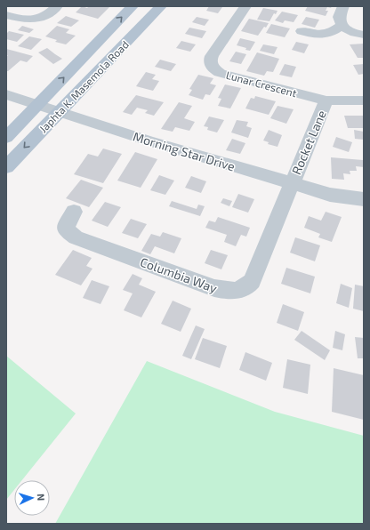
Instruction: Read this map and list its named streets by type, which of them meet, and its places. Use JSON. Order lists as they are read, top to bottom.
{
  "streets": {
    "main road": ["Japhta K. Masemola Road"],
    "street": [
      "Lunar Crescent",
      "Rocket Lane",
      "Morning Star Drive",
      "Columbia Way"
    ]
  },
  "crossings": [
    ["Lunar Crescent", "Rocket Lane"],
    ["Japhta K. Masemola Road", "Morning Star Drive"],
    ["Rocket Lane", "Morning Star Drive"],
    ["Rocket Lane", "Columbia Way"],
    ["Morning Star Drive", "Columbia Way"]
  ],
  "north": "right"
}
